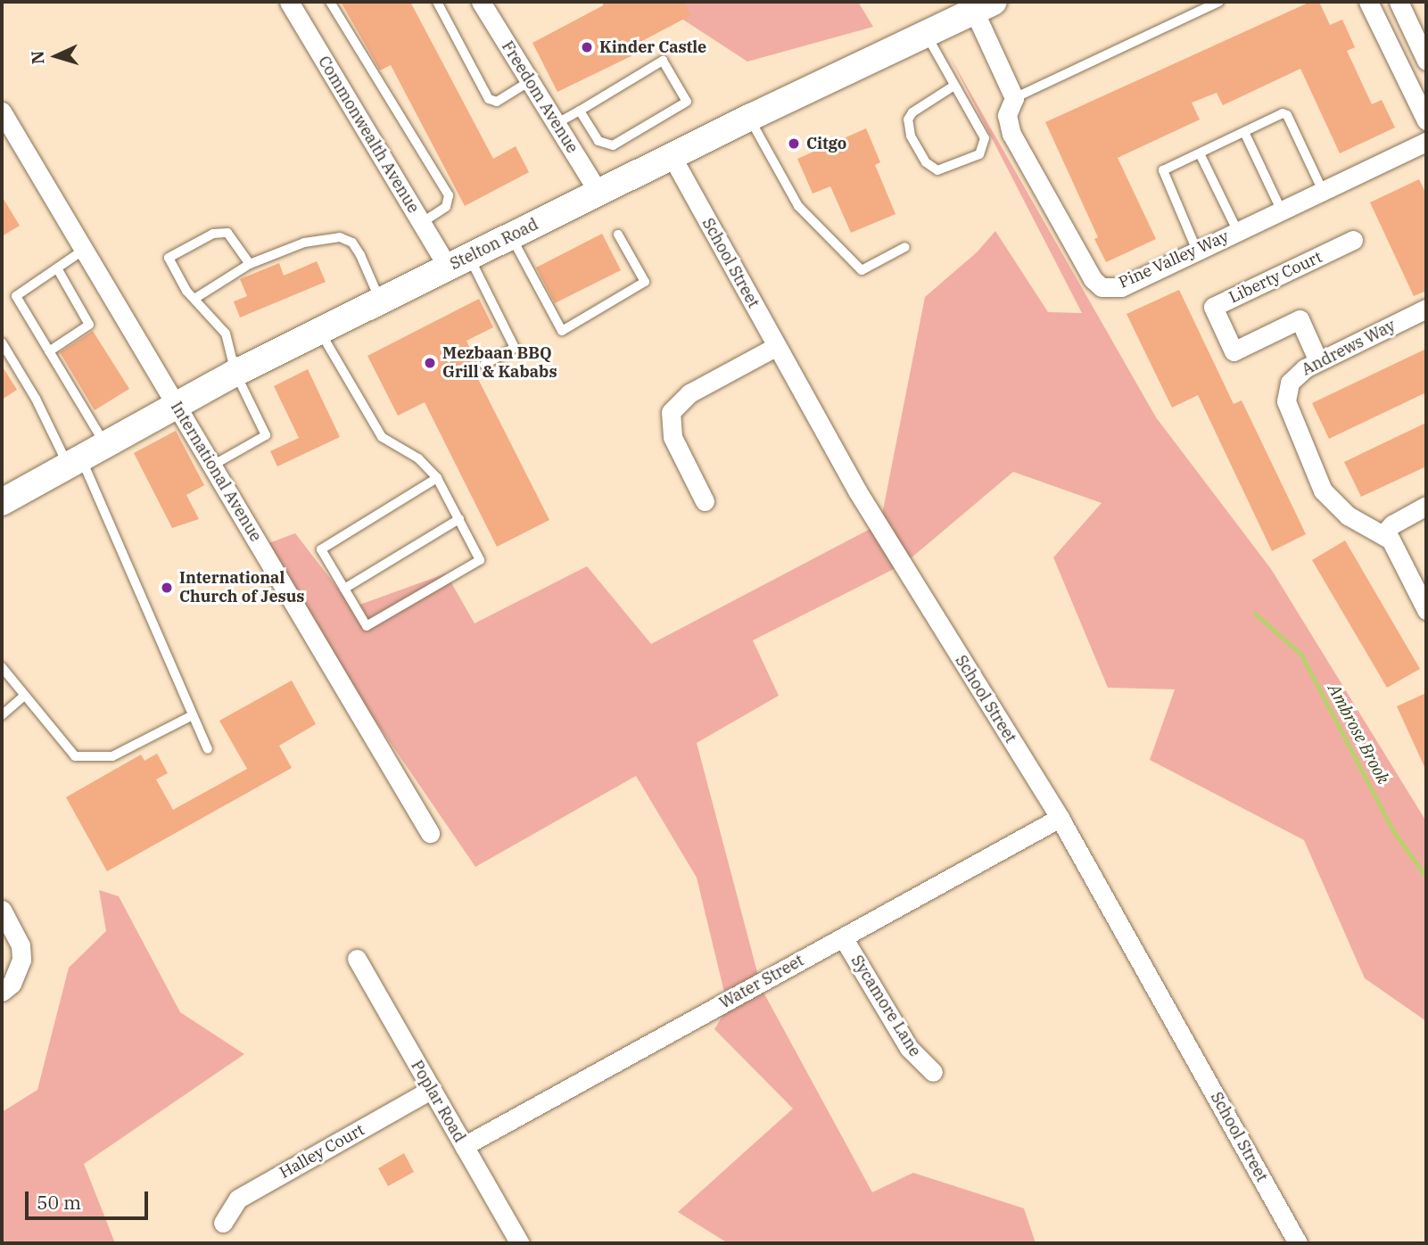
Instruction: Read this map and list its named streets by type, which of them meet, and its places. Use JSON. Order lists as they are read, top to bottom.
{
  "streets": {
    "main road": ["Stelton Road"],
    "street": [
      "Freedom Avenue",
      "Commonwealth Avenue",
      "Pine Valley Way",
      "School Street",
      "Liberty Court",
      "Andrews Way",
      "International Avenue",
      "Water Street",
      "Sycamore Lane",
      "Poplar Road",
      "Halley Court"
    ]
  },
  "crossings": [
    ["Freedom Avenue", "Stelton Road"],
    ["Commonwealth Avenue", "Stelton Road"],
    ["Stelton Road", "School Street"],
    ["Stelton Road", "International Avenue"],
    ["School Street", "Water Street"],
    ["Liberty Court", "Andrews Way"],
    ["Water Street", "Sycamore Lane"],
    ["Water Street", "Poplar Road"],
    ["Poplar Road", "Halley Court"]
  ],
  "water": ["Ambrose Brook"],
  "places": [
    "Kinder Castle",
    "Citgo",
    "Mezbaan BBQ Grill & Kababs",
    "International Church of Jesus"
  ],
  "scale_bar": "50 m",
  "north": "left"
}
